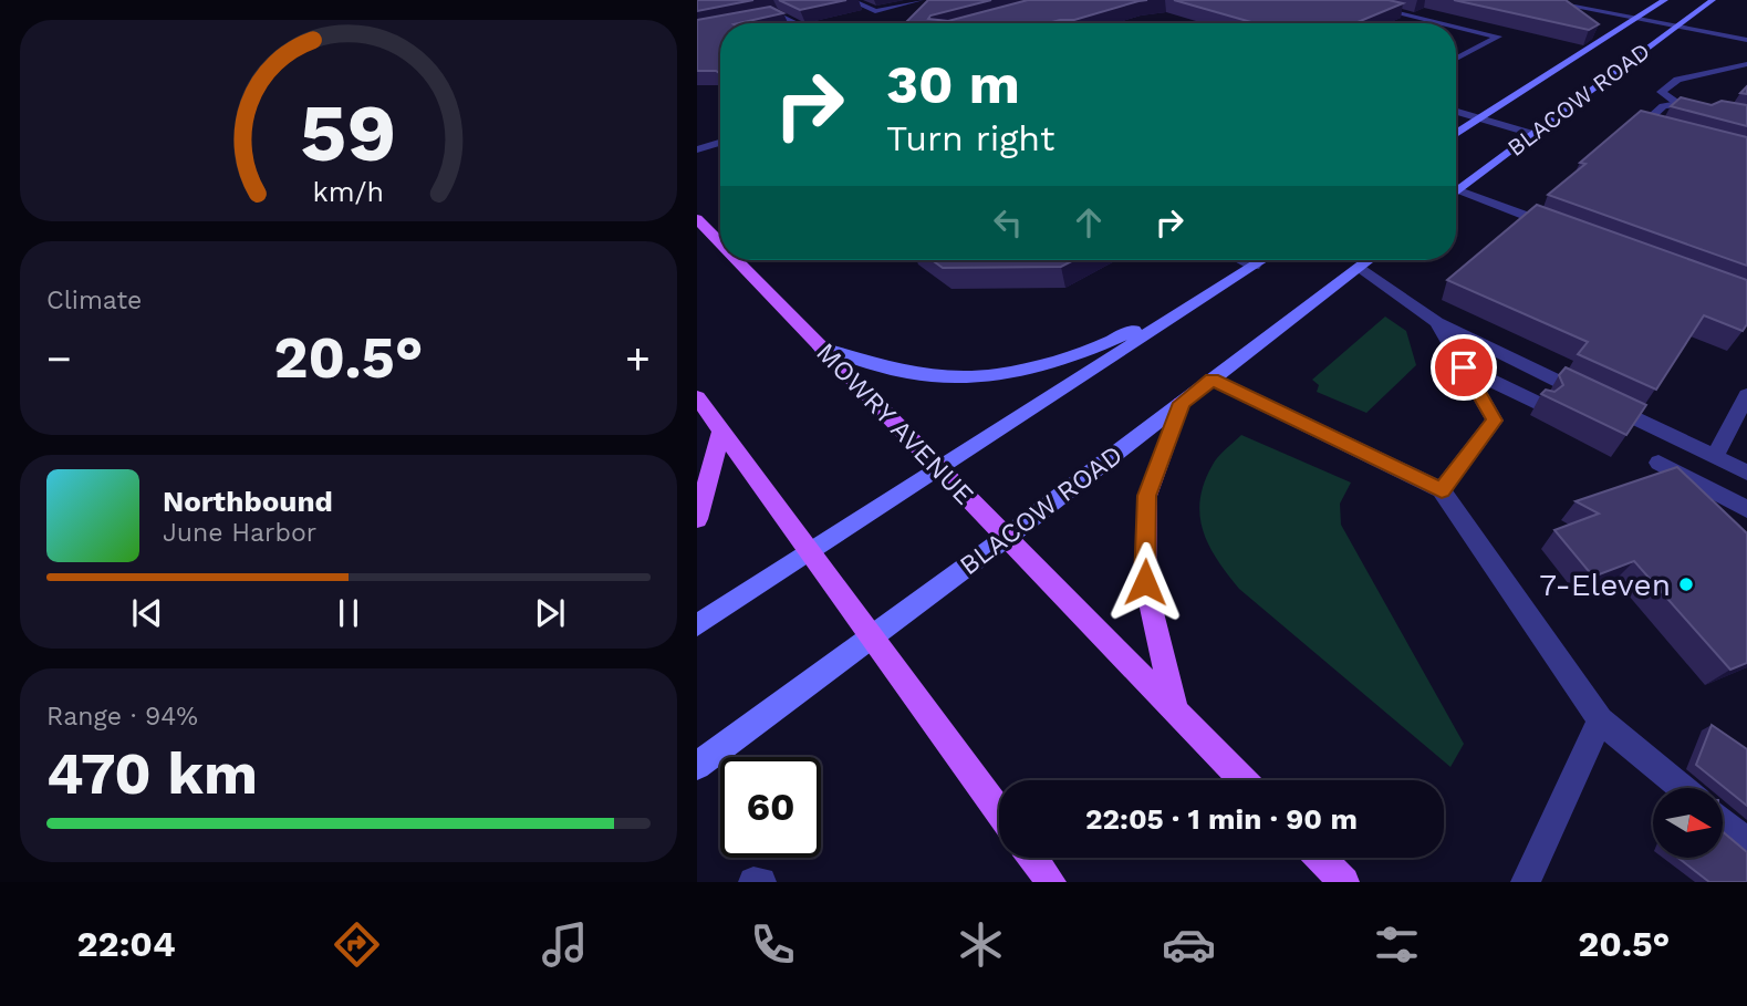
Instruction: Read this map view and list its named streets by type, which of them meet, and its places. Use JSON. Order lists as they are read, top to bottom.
{
  "streets": {
    "main road": ["BLACOW ROAD", "MOWRY AVENUE"]
  },
  "crossings": [
    ["BLACOW ROAD", "MOWRY AVENUE"]
  ],
  "places": ["7-Eleven"],
  "north": "right",
  "page": {
    "turn": ["30 m", "Turn right"],
    "tile": [
      "Climate",
      ["Range · 94%", "470 km"]
    ],
    "heat": ["−", "20.5°", "+"],
    "song": ["Northbound", "June Harbor"],
    "limit": "60",
    "trip": "22:05 · 1 min · 90 m",
    "tabs": ["22:04", "20.5°"],
    "gauge": ["59", "km/h"]
  }
}
